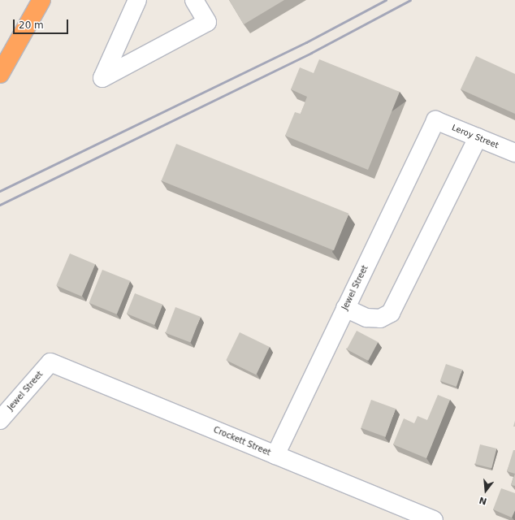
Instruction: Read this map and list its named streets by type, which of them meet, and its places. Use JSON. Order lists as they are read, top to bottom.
{
  "streets": {
    "street": ["Leroy Street", "Jewel Street", "Crockett Street"]
  },
  "crossings": [
    ["Leroy Street", "Jewel Street"],
    ["Jewel Street", "Crockett Street"]
  ],
  "scale_bar": "20 m",
  "north": "bottom"
}
